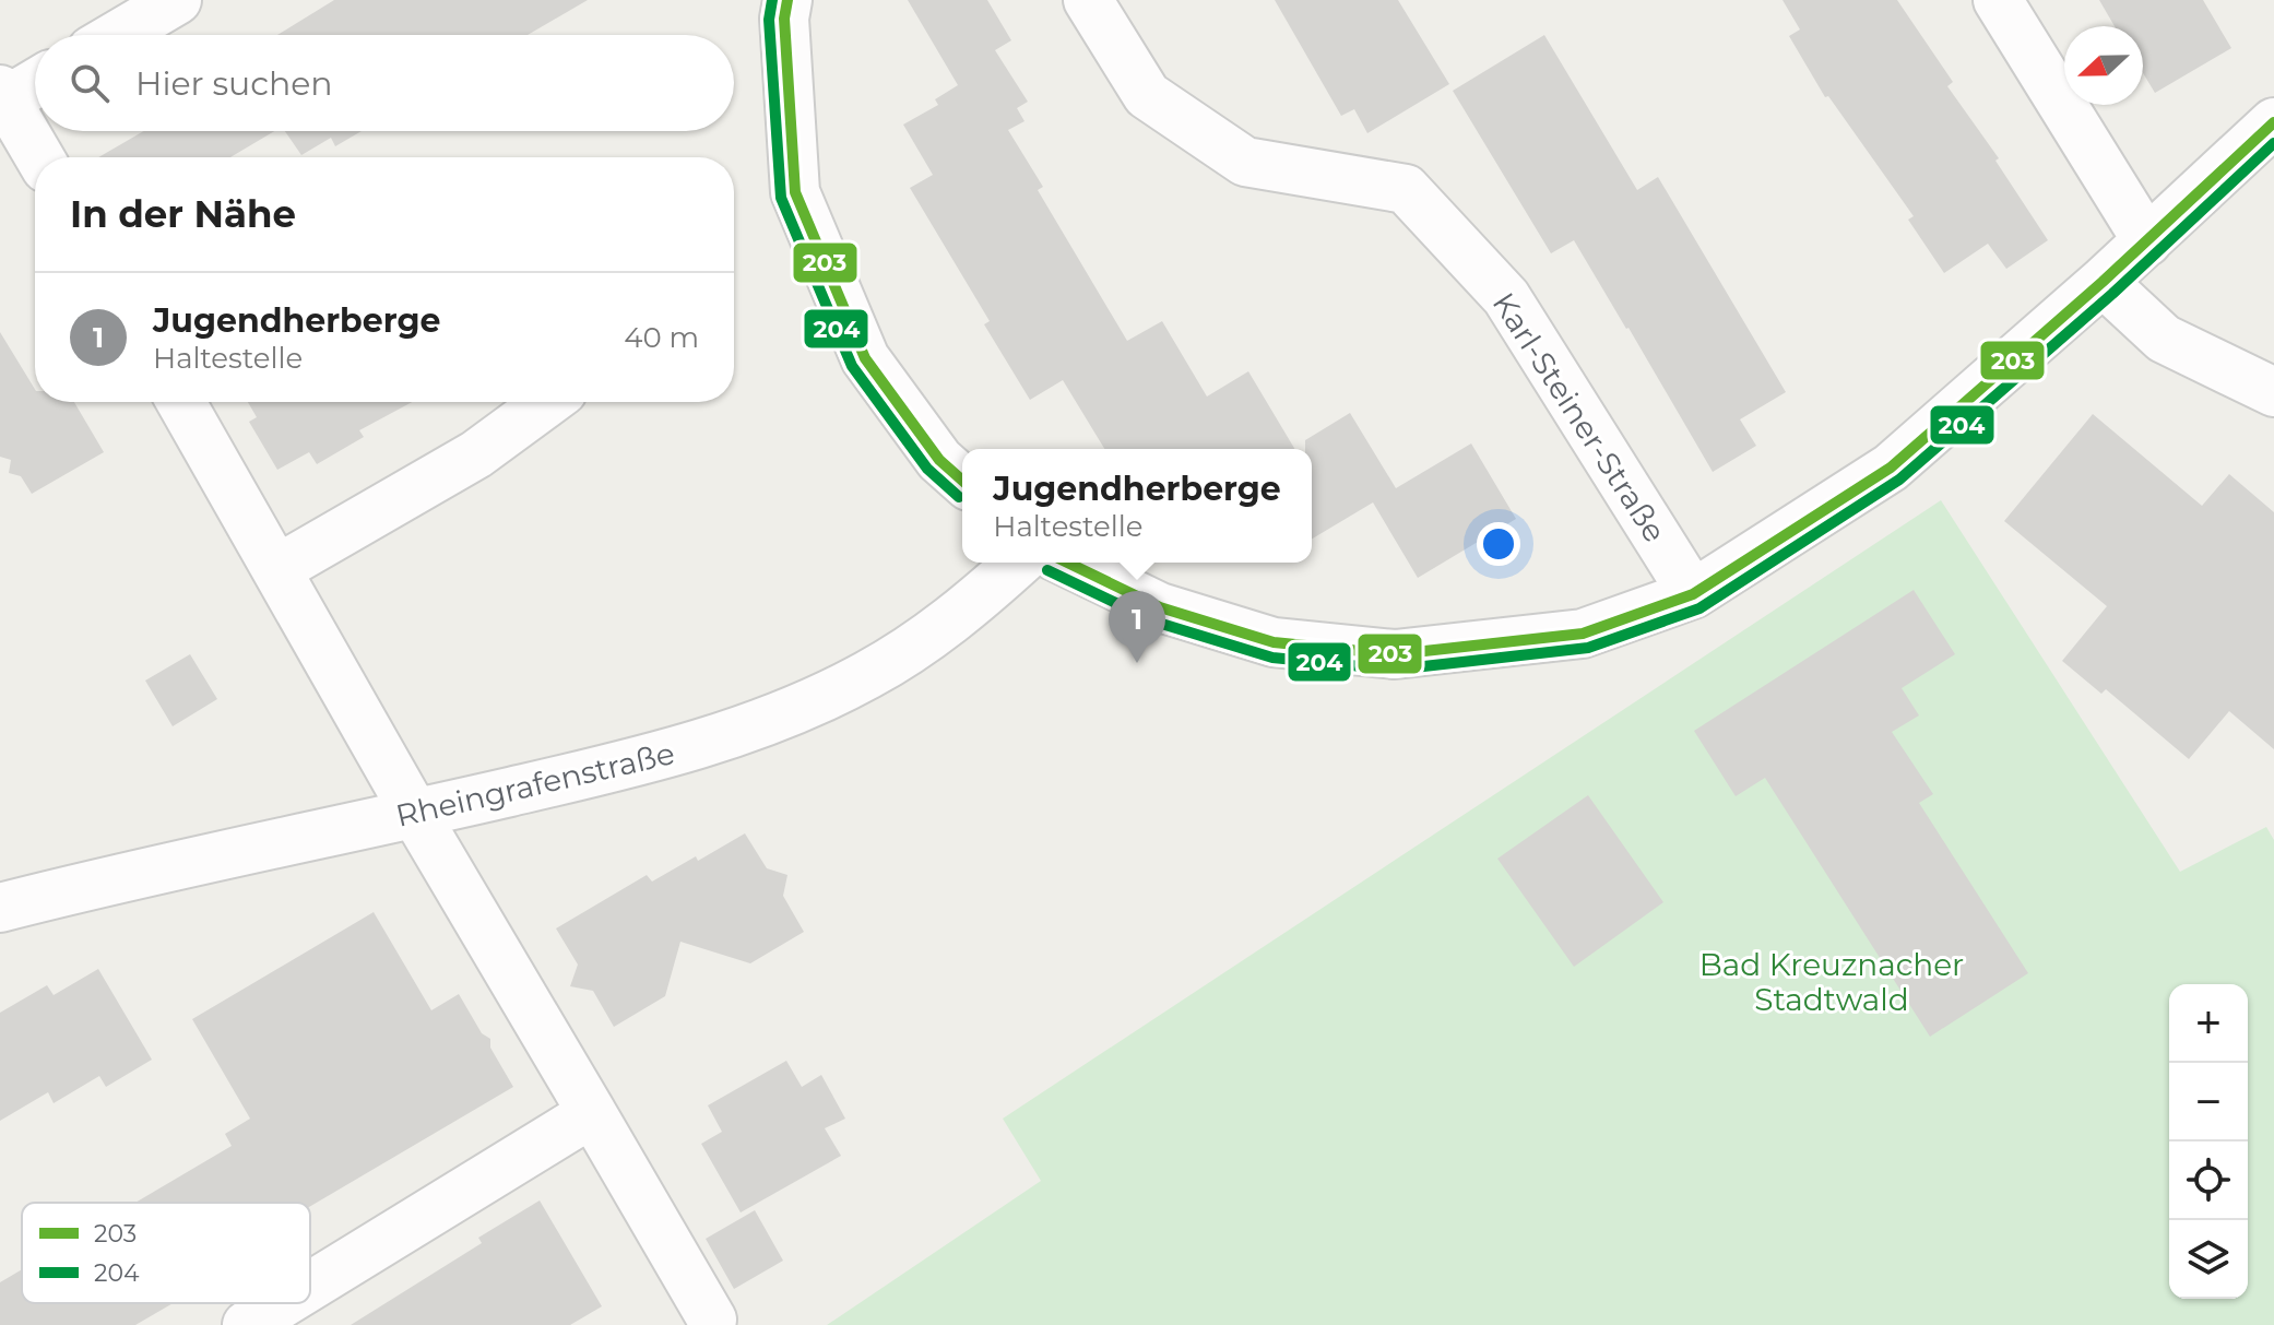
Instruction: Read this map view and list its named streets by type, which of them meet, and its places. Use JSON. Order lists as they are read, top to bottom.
{
  "streets": {
    "street": ["Karl-Steiner-Straße", "Rheingrafenstraße"]
  },
  "parks": ["Bad Kreuznacher Stadtwald"],
  "lines": ["transit line 203", "transit line 204"],
  "legend": ["203", "204"],
  "north": "left",
  "page": {
    "search": "Hier suchen",
    "heading": "In der Nähe",
    "list": [
      {
        "mark": "1",
        "name": "Jugendherberge",
        "note": "Haltestelle",
        "value": "40 m"
      }
    ],
    "popup": ["Jugendherberge", "Haltestelle"],
    "pins": "1",
    "map_buttons": ["+", "−"]
  }
}
